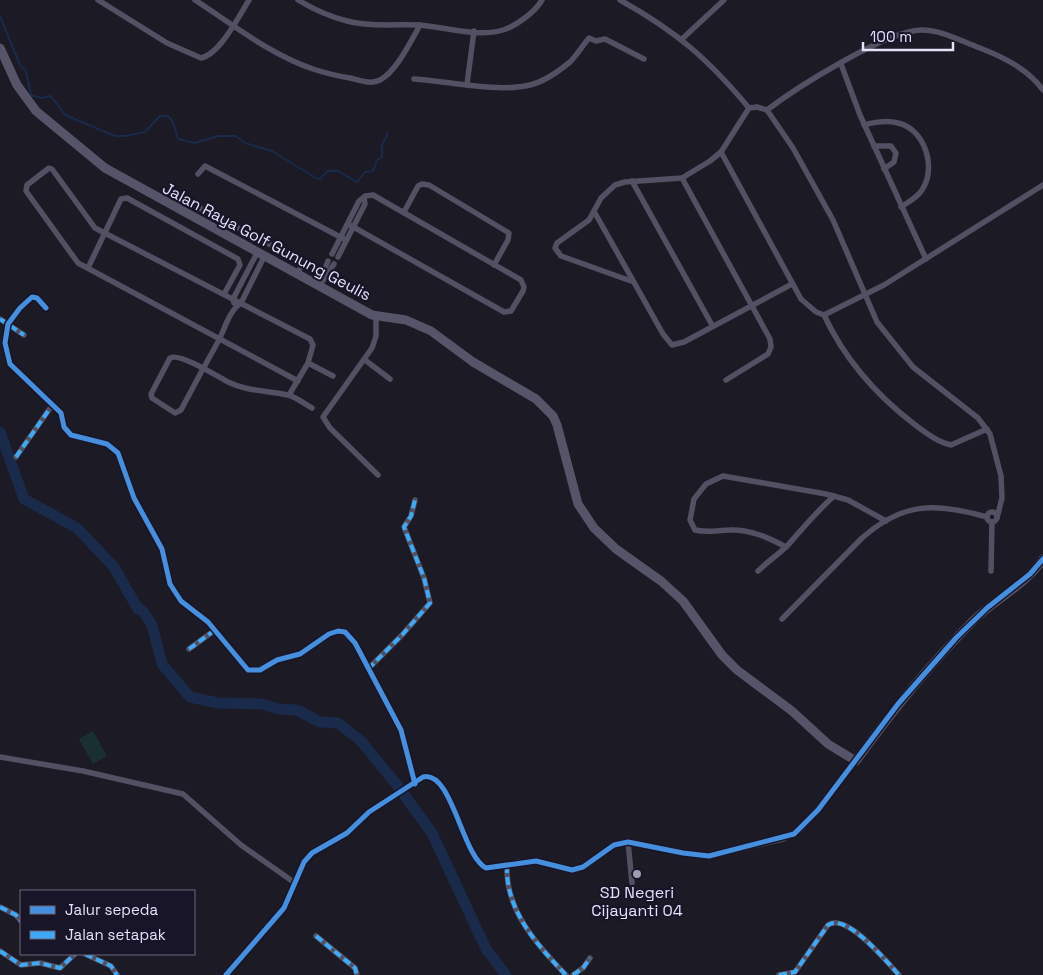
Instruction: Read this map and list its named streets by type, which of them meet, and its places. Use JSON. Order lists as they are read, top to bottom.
{
  "streets": {
    "main road": ["Jalan Raya Golf Gunung Geulis"]
  },
  "places": ["SD Negeri Cijayanti 04"],
  "legend": ["Jalur sepeda", "Jalan setapak"],
  "scale_bar": "100 m"
}
